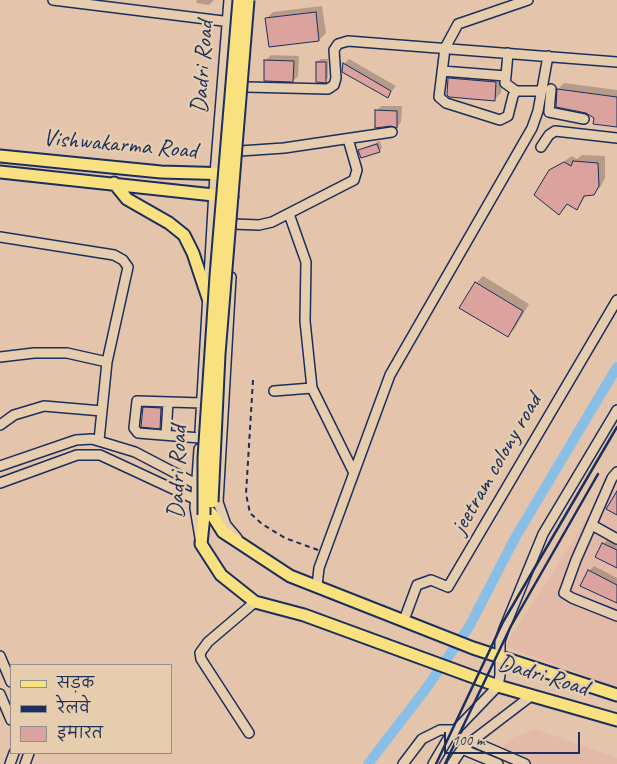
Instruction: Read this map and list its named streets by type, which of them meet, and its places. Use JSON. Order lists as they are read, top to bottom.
{
  "streets": {
    "main road": ["Dadri Road", "Vishwakarma Road"],
    "street": ["jeetram colony road"]
  },
  "crossings": [
    ["Dadri Road", "Vishwakarma Road"],
    ["Dadri Road", "jeetram colony road"]
  ],
  "legend": ["सड़क", "रेलवे", "इमारत"],
  "scale_bar": "100 m"
}
